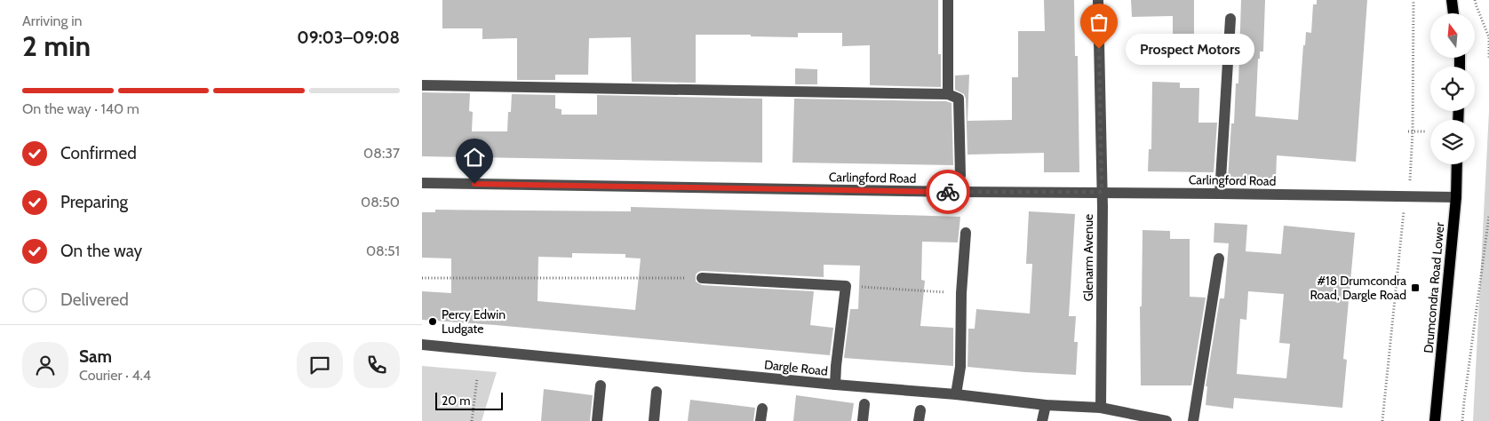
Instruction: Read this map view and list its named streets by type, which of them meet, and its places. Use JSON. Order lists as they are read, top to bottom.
{
  "streets": {
    "main road": ["Drumcondra Road Lower"],
    "street": ["Carlingford Road", "Glenarm Avenue", "Dargle Road"]
  },
  "crossings": [
    ["Carlingford Road", "Glenarm Avenue"],
    ["Carlingford Road", "Drumcondra Road Lower"],
    ["Glenarm Avenue", "Dargle Road"]
  ],
  "places": {
    "other": ["Prospect Motors", "Percy Edwin Ludgate"],
    "transit": ["#18 Drumcondra Road, Dargle Road"]
  },
  "scale_bar": "20 m",
  "north": "top",
  "page": {
    "heading": ["2 min", "Arriving in", "09:03–09:08"],
    "panel": ["Sam", "Courier · 4.4"],
    "bubble": "Prospect Motors",
    "bar": "On the way · 140 m",
    "list": [
      ["Confirmed", "08:37"],
      ["Preparing", "08:50"],
      ["On the way", "08:51"],
      "Delivered"
    ],
    "scale": "20 m"
  }
}
